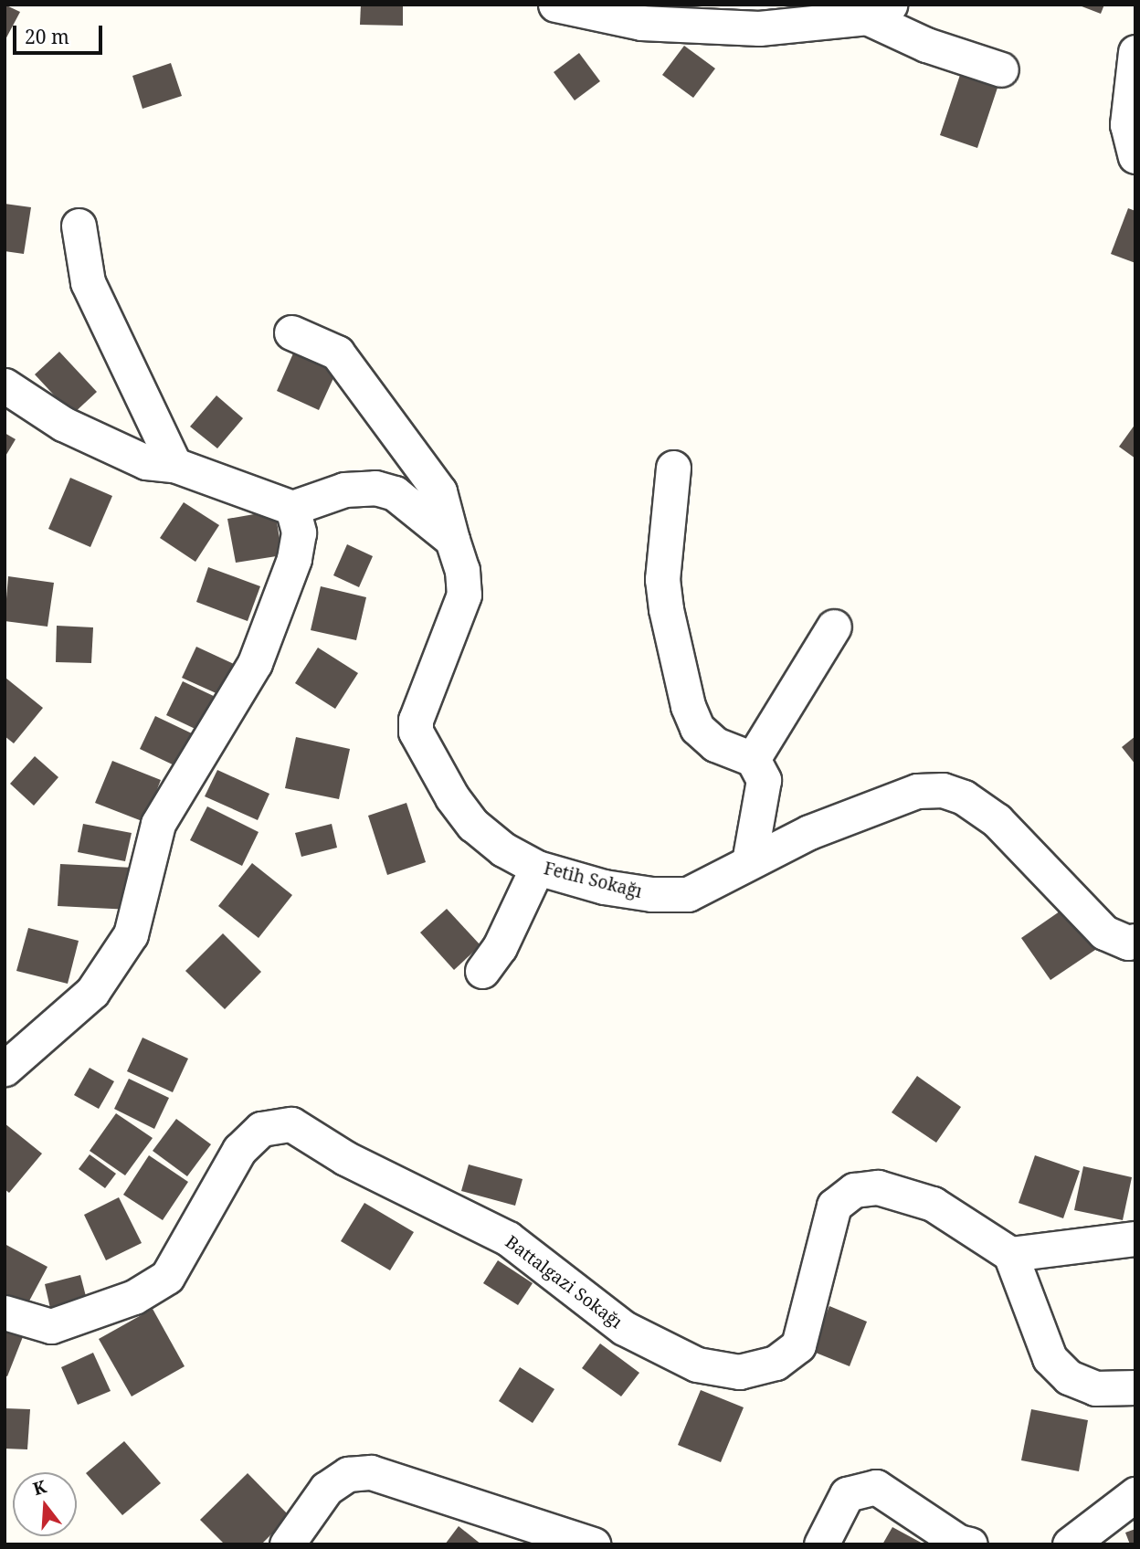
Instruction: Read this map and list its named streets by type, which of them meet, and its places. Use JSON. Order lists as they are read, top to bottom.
{
  "streets": {
    "street": ["Fetih Sokağı", "Battalgazi Sokağı"]
  },
  "scale_bar": "20 m",
  "north": "top"
}
